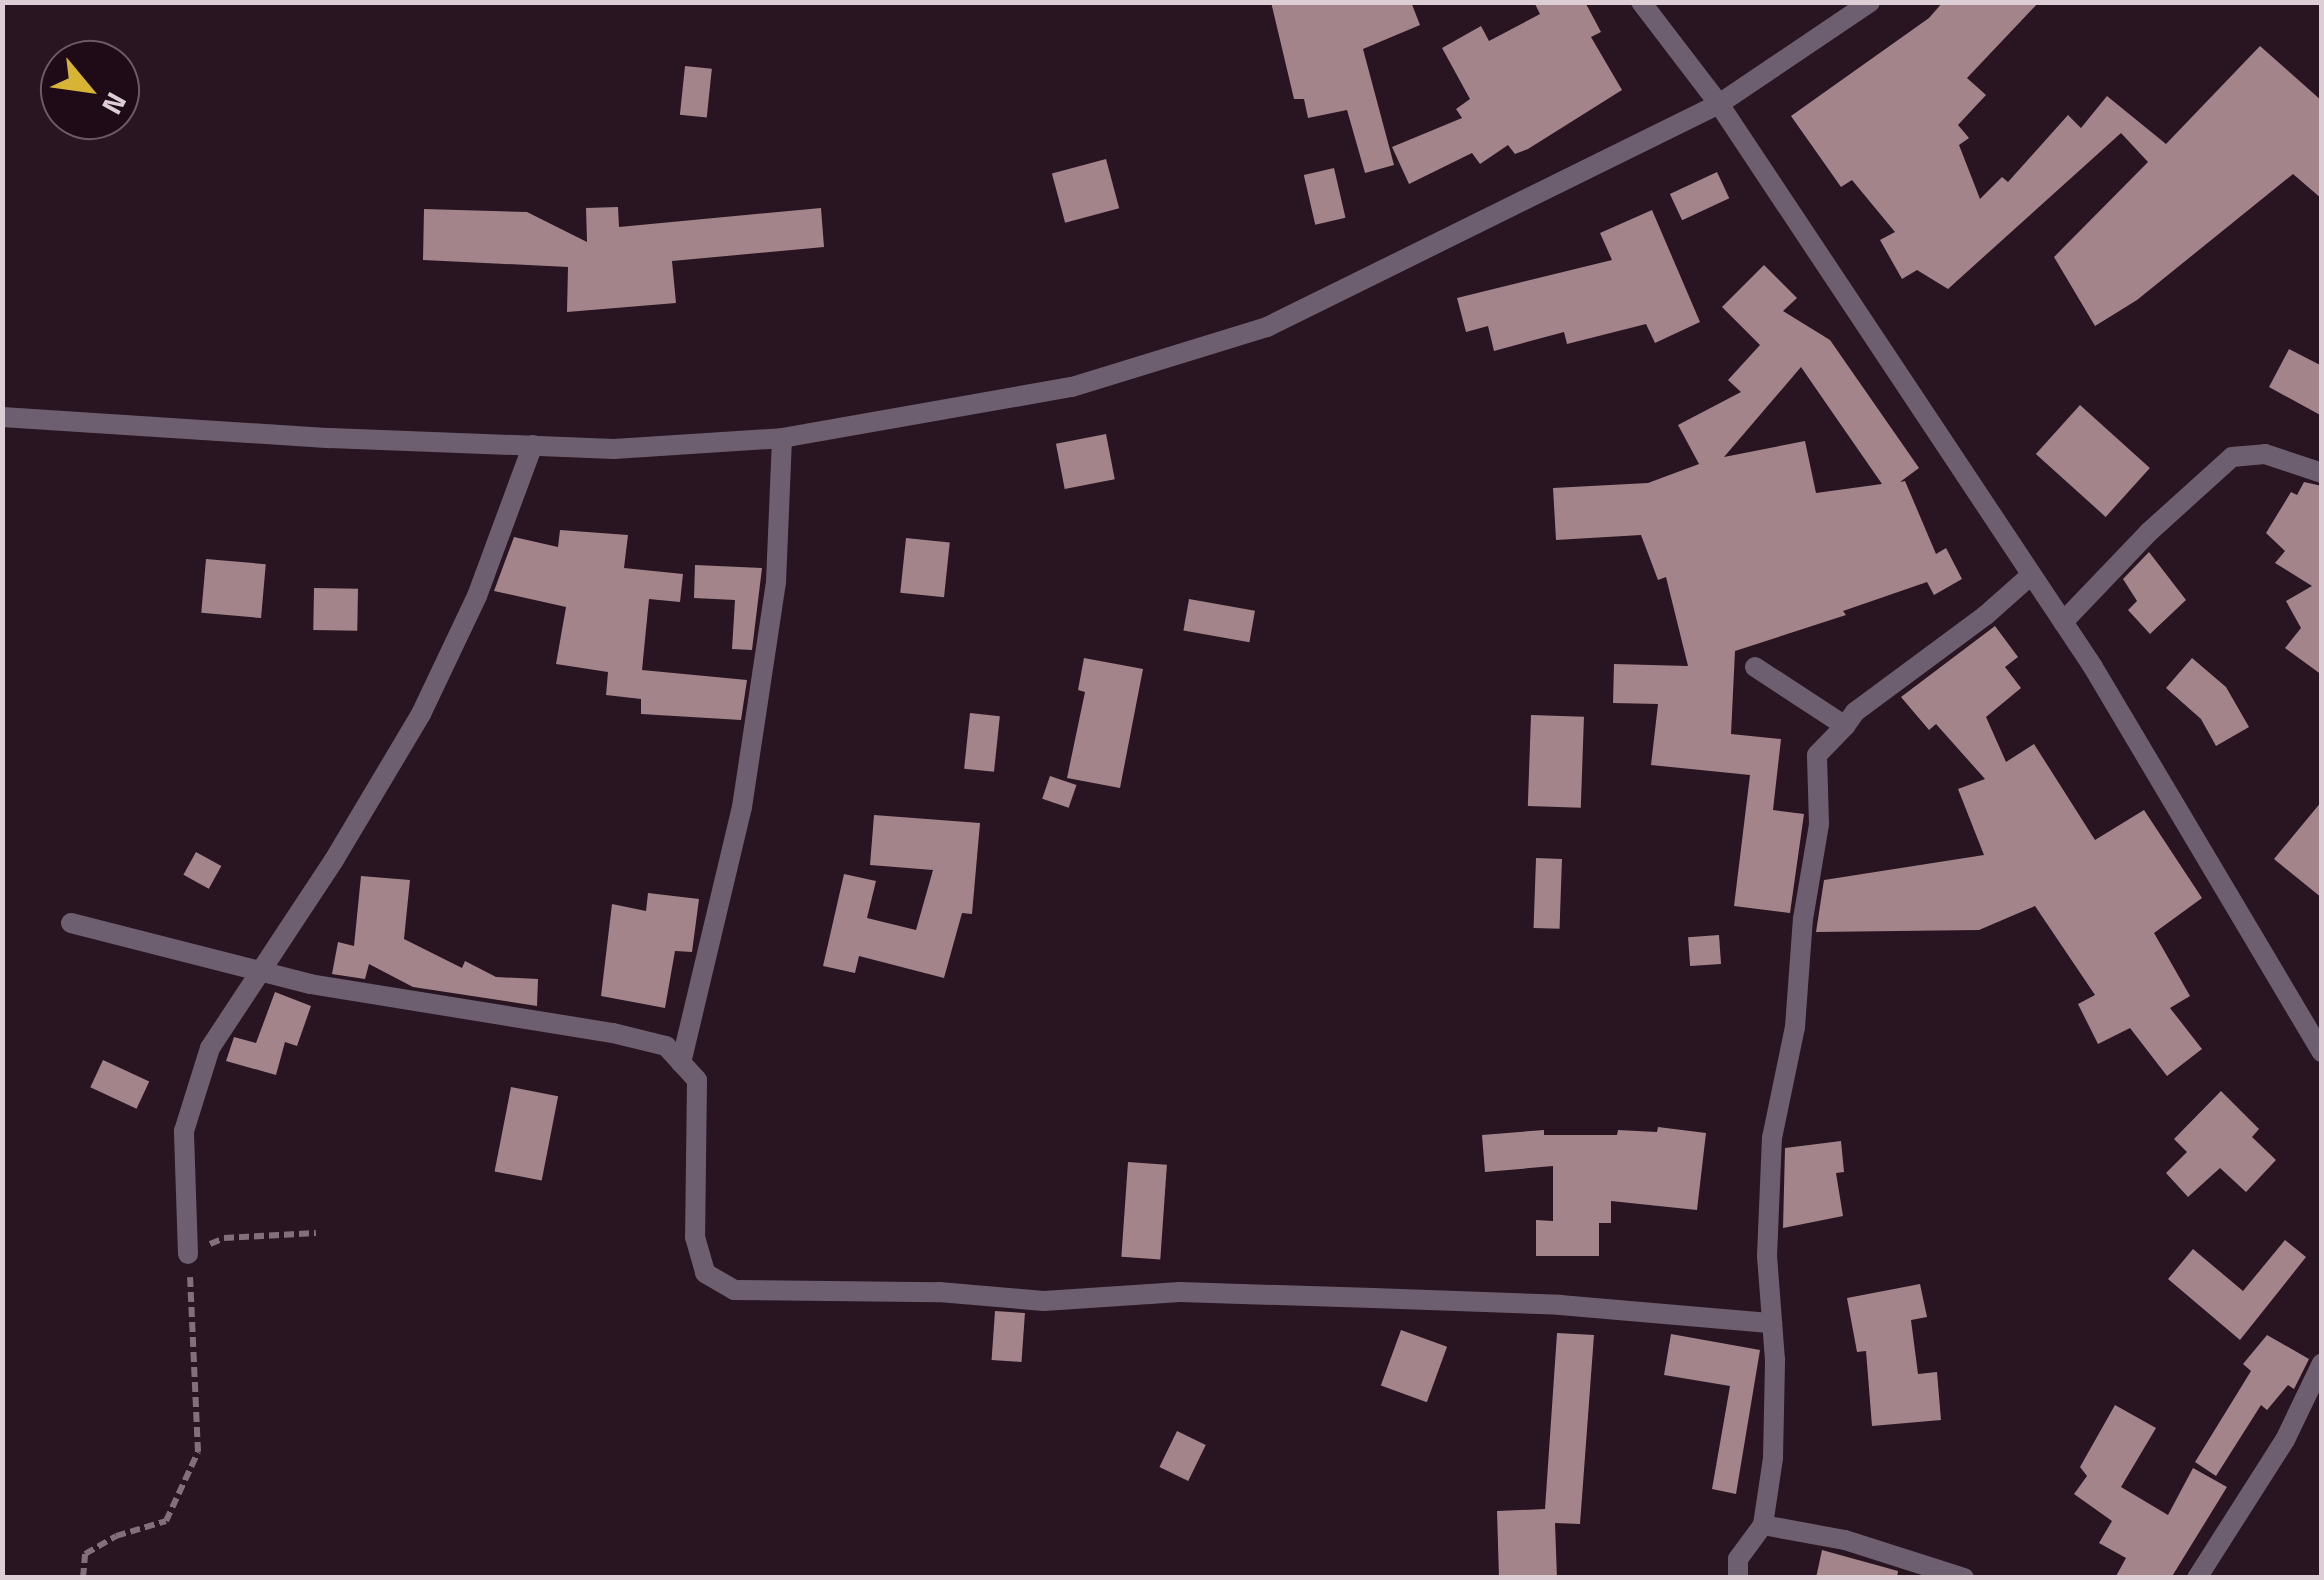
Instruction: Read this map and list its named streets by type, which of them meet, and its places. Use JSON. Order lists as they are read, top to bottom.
{
  "north": "bottom right"
}
